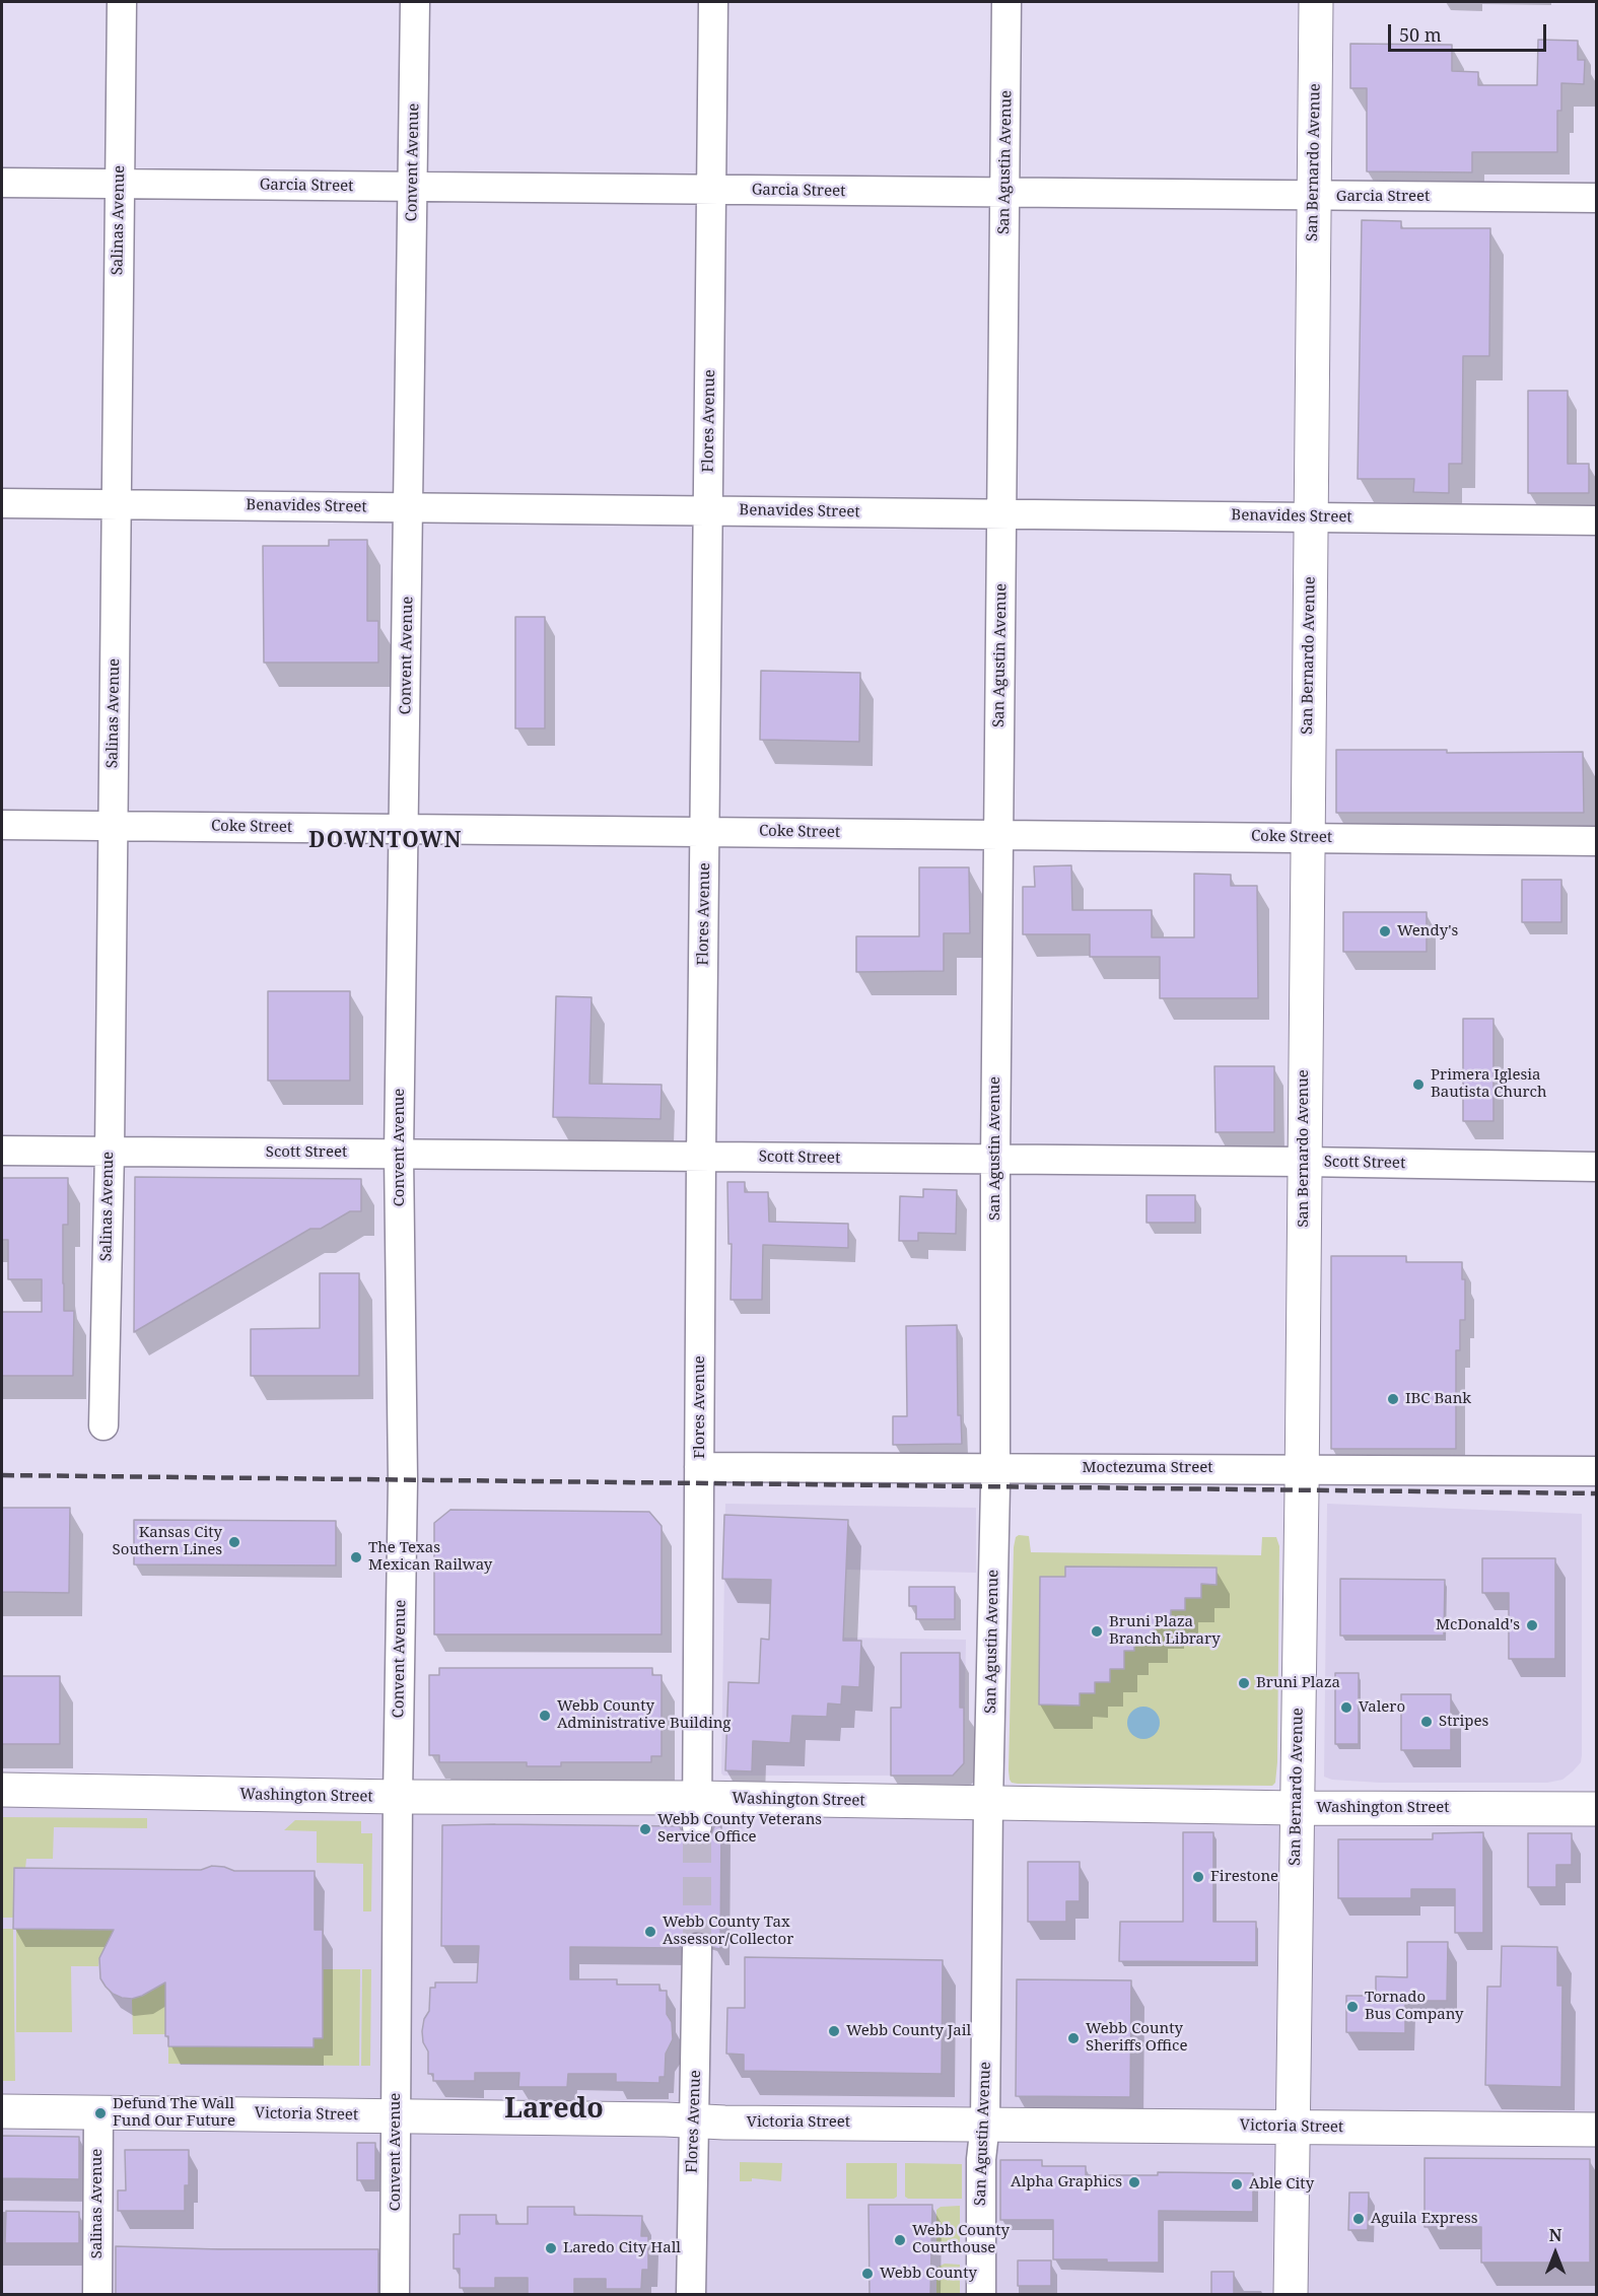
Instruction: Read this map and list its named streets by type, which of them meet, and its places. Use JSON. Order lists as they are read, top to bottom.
{
  "streets": {
    "main road": ["San Bernardo Avenue", "Washington Street", "Victoria Street"],
    "street": [
      "Convent Avenue",
      "San Agustin Avenue",
      "Garcia Street",
      "Salinas Avenue",
      "Flores Avenue",
      "Benavides Street",
      "Coke Street",
      "Scott Street",
      "Moctezuma Street"
    ]
  },
  "crossings": [
    ["Convent Avenue", "Garcia Street"],
    ["Convent Avenue", "Benavides Street"],
    ["Convent Avenue", "Coke Street"],
    ["Convent Avenue", "Scott Street"],
    ["Convent Avenue", "Washington Street"],
    ["Convent Avenue", "Victoria Street"],
    ["San Agustin Avenue", "Garcia Street"],
    ["San Agustin Avenue", "Benavides Street"],
    ["San Agustin Avenue", "Coke Street"],
    ["San Agustin Avenue", "Scott Street"],
    ["San Agustin Avenue", "Moctezuma Street"],
    ["San Agustin Avenue", "Washington Street"],
    ["San Agustin Avenue", "Victoria Street"],
    ["San Bernardo Avenue", "Garcia Street"],
    ["San Bernardo Avenue", "Benavides Street"],
    ["San Bernardo Avenue", "Coke Street"],
    ["San Bernardo Avenue", "Scott Street"],
    ["San Bernardo Avenue", "Moctezuma Street"],
    ["San Bernardo Avenue", "Washington Street"],
    ["San Bernardo Avenue", "Victoria Street"],
    ["Garcia Street", "Salinas Avenue"],
    ["Garcia Street", "Flores Avenue"],
    ["Salinas Avenue", "Benavides Street"],
    ["Salinas Avenue", "Coke Street"],
    ["Salinas Avenue", "Scott Street"],
    ["Salinas Avenue", "Victoria Street"],
    ["Flores Avenue", "Benavides Street"],
    ["Flores Avenue", "Coke Street"],
    ["Flores Avenue", "Scott Street"],
    ["Flores Avenue", "Moctezuma Street"],
    ["Flores Avenue", "Washington Street"],
    ["Flores Avenue", "Victoria Street"]
  ],
  "districts": ["DOWNTOWN", "Laredo"],
  "places": [
    "Wendy's",
    "Primera Iglesia Bautista Church",
    "IBC Bank",
    "Kansas City Southern Lines",
    "The Texas Mexican Railway",
    "McDonald's",
    "Bruni Plaza Branch Library",
    "Bruni Plaza",
    "Valero",
    "Webb County Administrative Building",
    "Stripes",
    "Webb County Veterans Service Office",
    "Firestone",
    "Webb County Tax Assessor/Collector",
    "Tornado Bus Company",
    "Webb County Jail",
    "Webb County Sheriffs Office",
    "Defund The Wall Fund Our Future",
    "Alpha Graphics",
    "Able City",
    "Aguila Express",
    "Webb County Courthouse",
    "Laredo City Hall",
    "Webb County"
  ],
  "scale_bar": "50 m",
  "north": "top"
}
